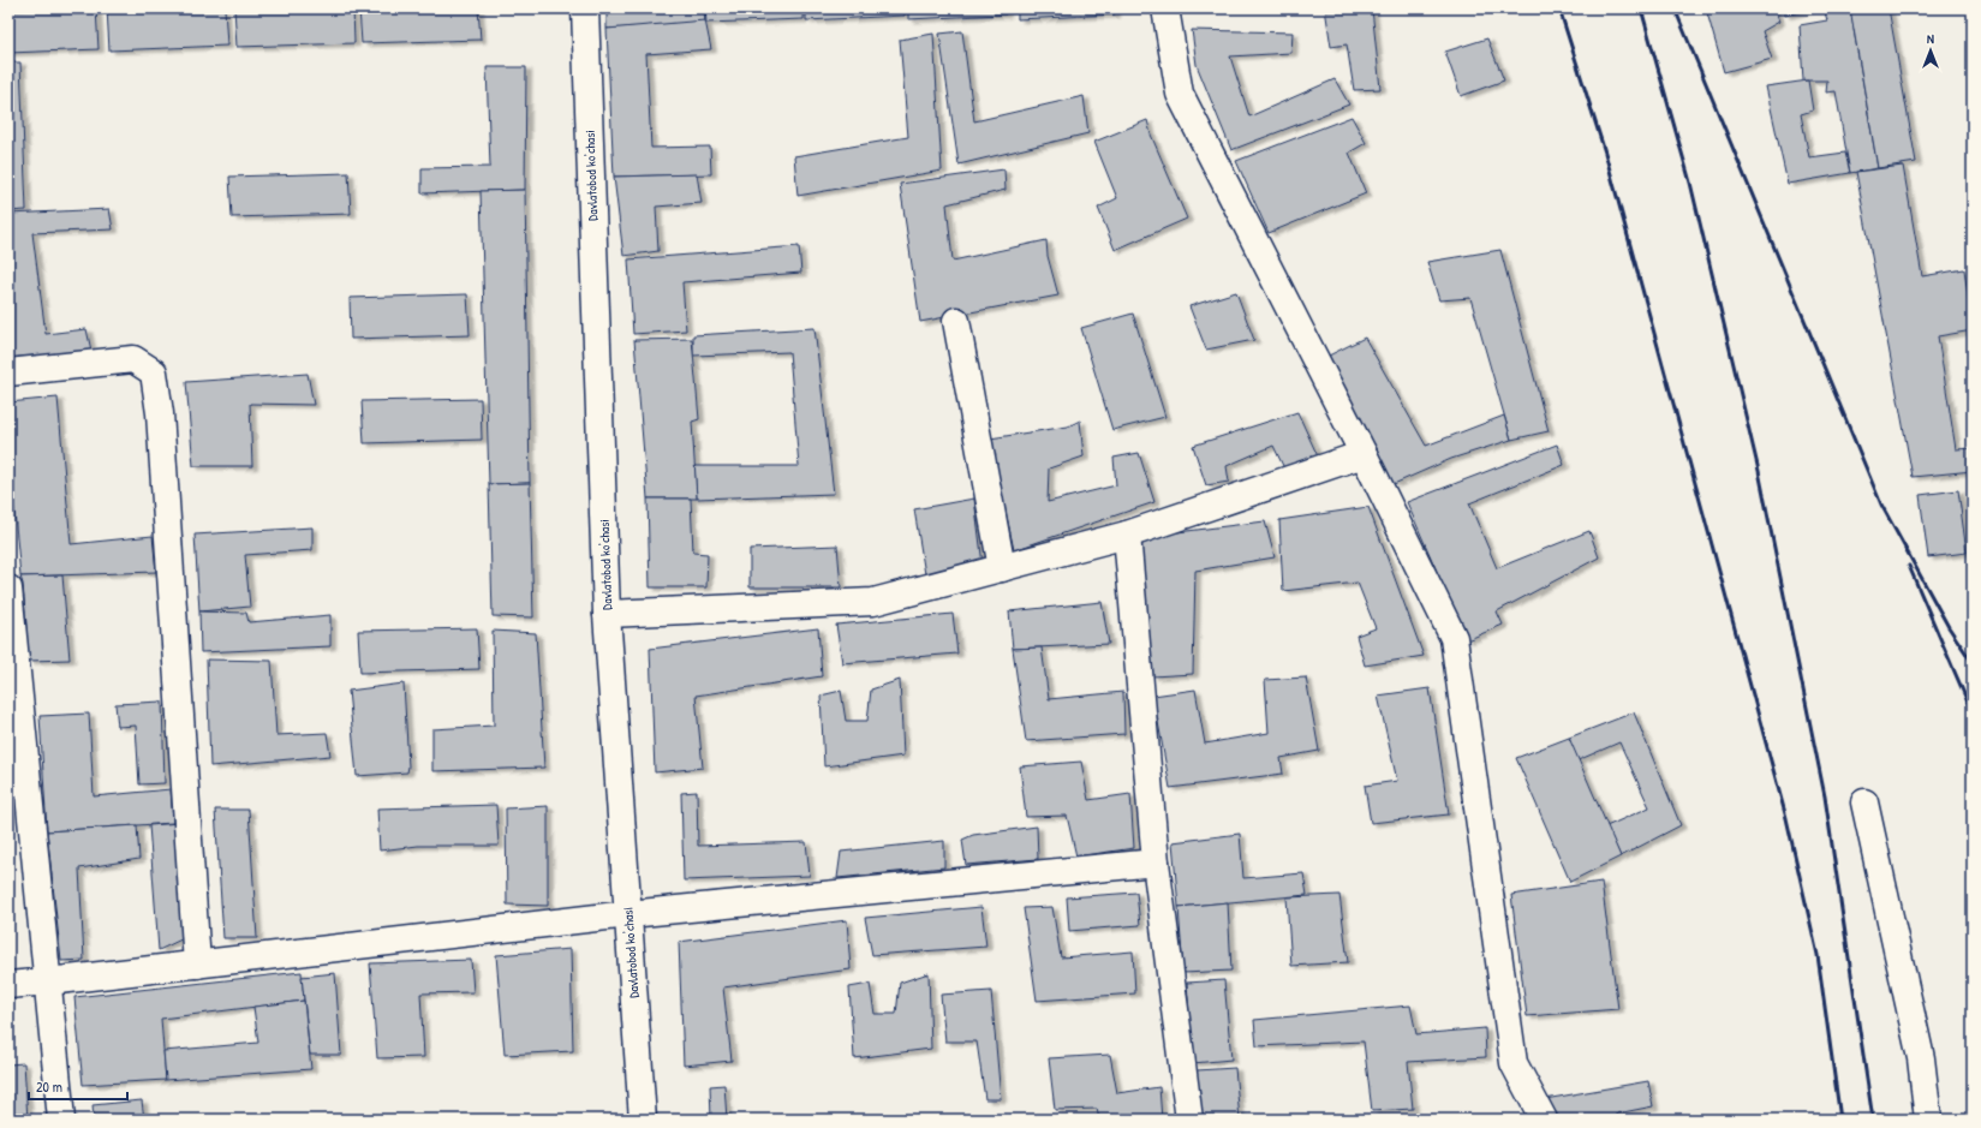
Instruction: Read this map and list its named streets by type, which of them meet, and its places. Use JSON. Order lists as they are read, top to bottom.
{
  "streets": {
    "street": ["Davlatobod ko'chasi"]
  },
  "scale_bar": "20 m",
  "north": "top"
}
